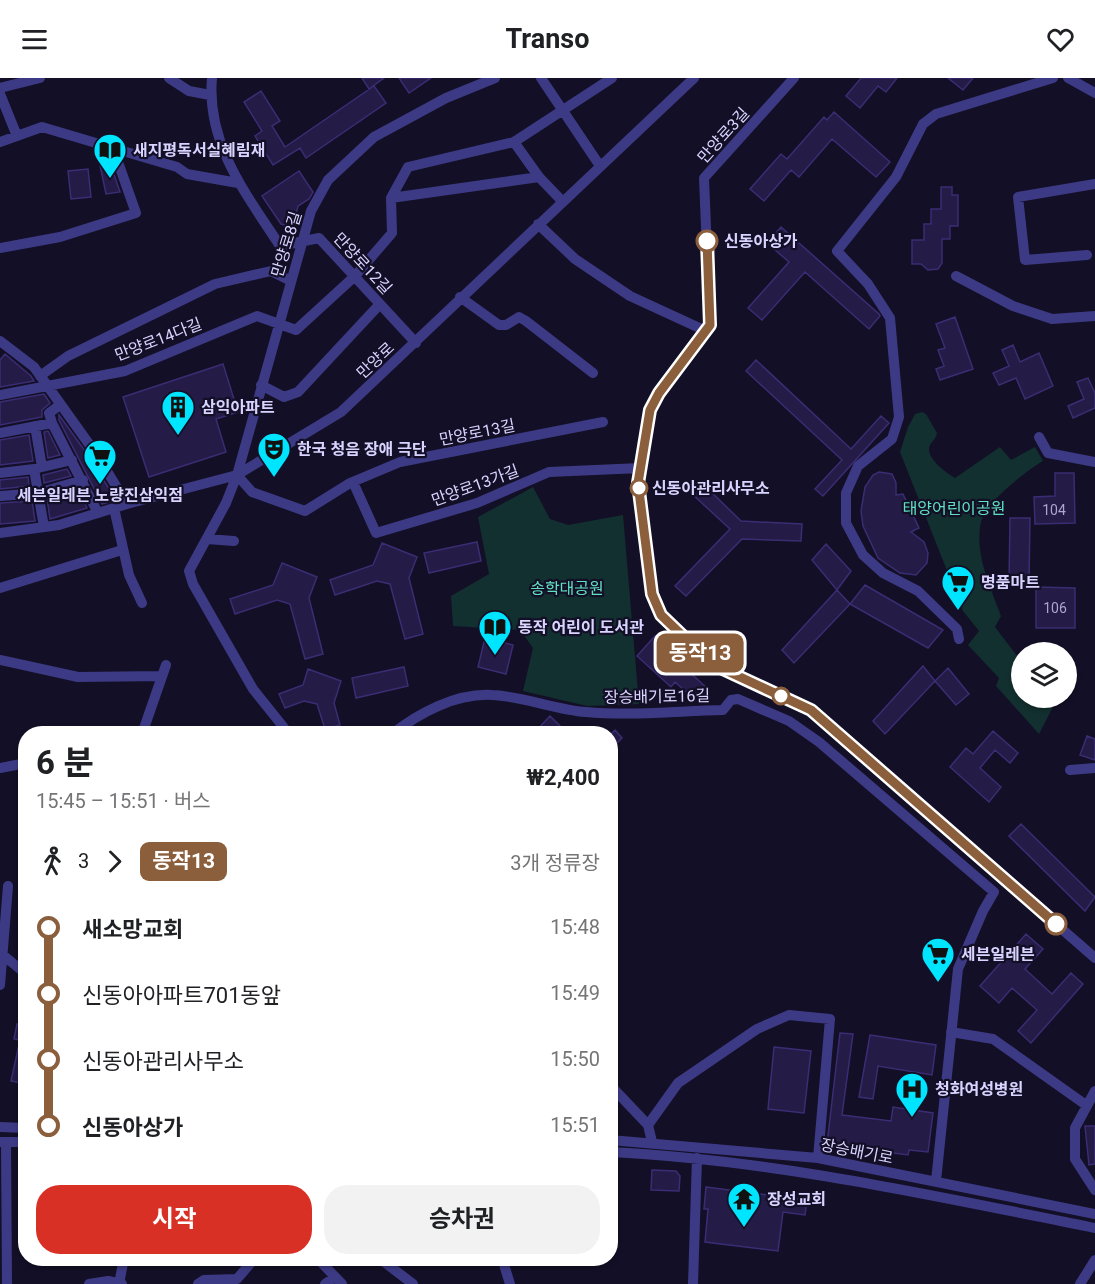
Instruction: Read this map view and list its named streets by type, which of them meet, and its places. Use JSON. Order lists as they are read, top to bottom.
{
  "streets": {
    "street": [
      "만양로3길",
      "만양로8길",
      "만양로12길",
      "만양로14다길",
      "만양로",
      "만양로13길",
      "만양로13가길",
      "장승배기로16길",
      "장승배기로"
    ]
  },
  "crossings": [
    ["만양로8길", "만양로12길"],
    ["만양로8길", "만양로14다길"],
    ["만양로8길", "만양로"],
    ["만양로8길", "만양로13길"],
    ["만양로12길", "만양로14다길"],
    ["만양로12길", "만양로"],
    ["만양로", "만양로13길"],
    ["만양로13길", "만양로13가길"],
    ["장승배기로16길", "장승배기로"]
  ],
  "parks": ["태양어린이공원", "송학대공원"],
  "places": {
    "library": ["새지평독서실혜림재", "동작 어린이 도서관"],
    "other": ["신동아상가", "신동아관리사무소"],
    "building": ["삼익아파트"],
    "theatre": ["한국 청음 장애 극단"],
    "supermarket": ["세븐일레븐 노량진삼익점", "명품마트", "세븐일레븐"],
    "hospital": ["청화여성병원"],
    "temple": ["장성교회"]
  },
  "lines": ["bus line 동작13"],
  "house_numbers": ["104", "106"],
  "page": {
    "header": "Transo",
    "on_map": "동작13",
    "heading": ["6 분", "15:45 – 15:51 · 버스", "₩2,400"],
    "legs": ["3", "동작13", "3개 정류장"],
    "list": [
      {
        "name": "새소망교회",
        "value": "15:48"
      },
      {
        "name": "신동아아파트701동앞",
        "value": "15:49"
      },
      {
        "name": "신동아관리사무소",
        "value": "15:50"
      },
      {
        "name": "신동아상가",
        "value": "15:51"
      }
    ],
    "buttons": ["시작", "승차권"]
  }
}
